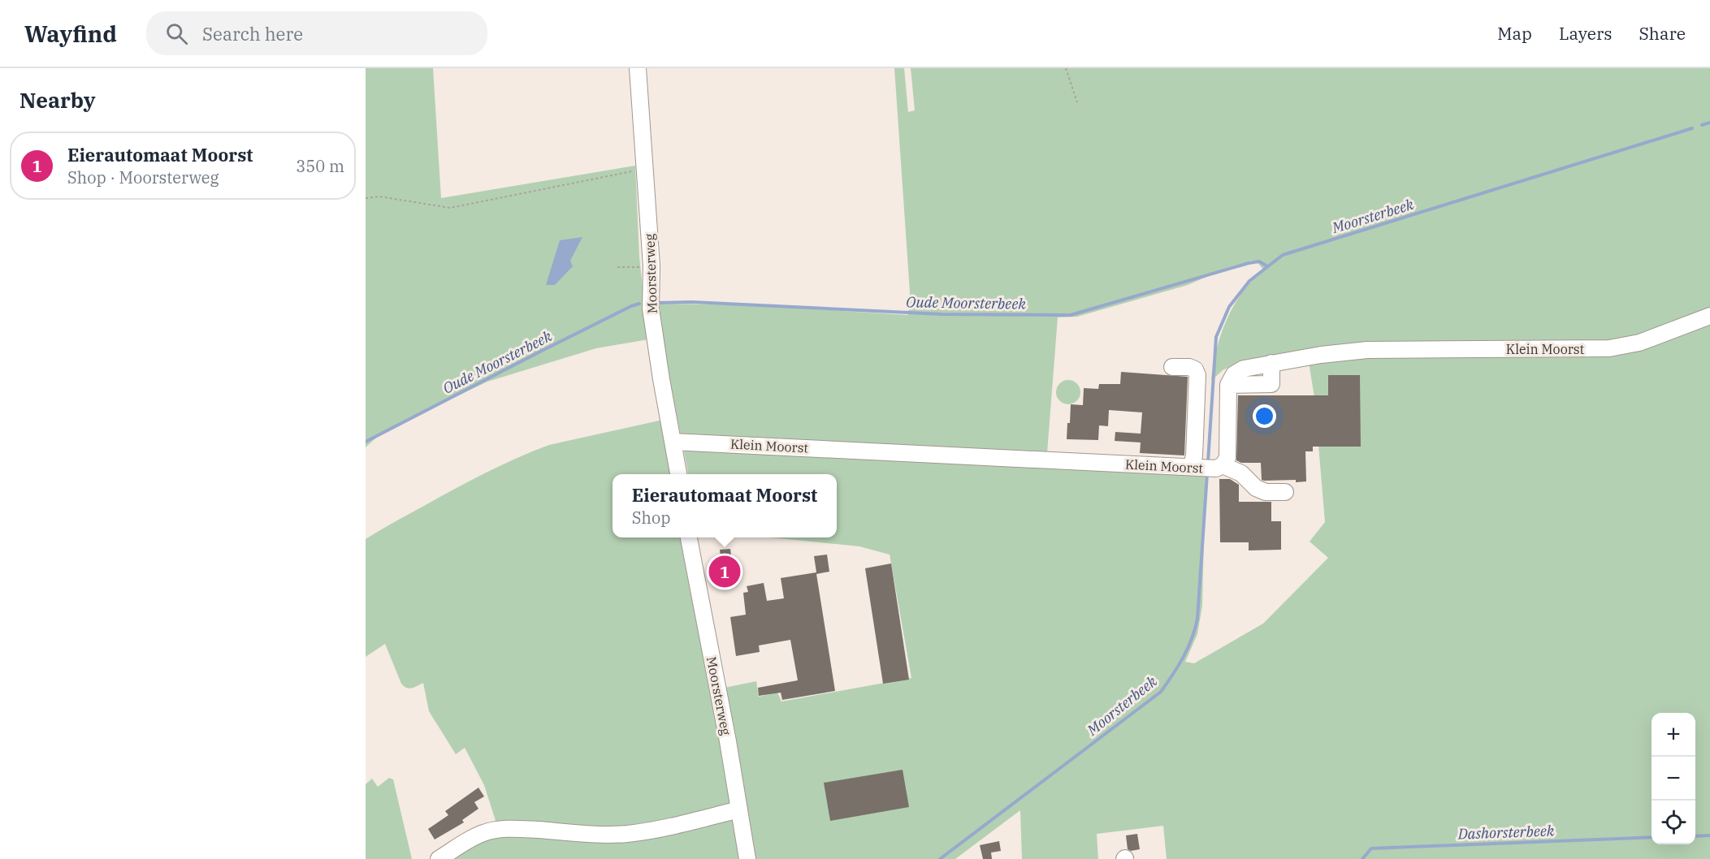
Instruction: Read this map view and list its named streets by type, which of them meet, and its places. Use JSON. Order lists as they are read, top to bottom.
{
  "streets": {
    "street": ["Moorsterweg", "Klein Moorst"]
  },
  "crossings": [
    ["Moorsterweg", "Klein Moorst"]
  ],
  "water": ["Moorsterbeek", "Oude Moorsterbeek", "Dashorsterbeek"],
  "page": {
    "header": "Wayfind",
    "search": "Search here",
    "nav": ["Map", "Layers", "Share"],
    "heading": "Nearby",
    "list": [
      {
        "mark": "1",
        "name": "Eierautomaat Moorst",
        "note": "Shop · Moorsterweg",
        "value": "350 m"
      }
    ],
    "popup": ["Eierautomaat Moorst", "Shop"],
    "pins": "1",
    "map_buttons": ["+", "−"]
  }
}
